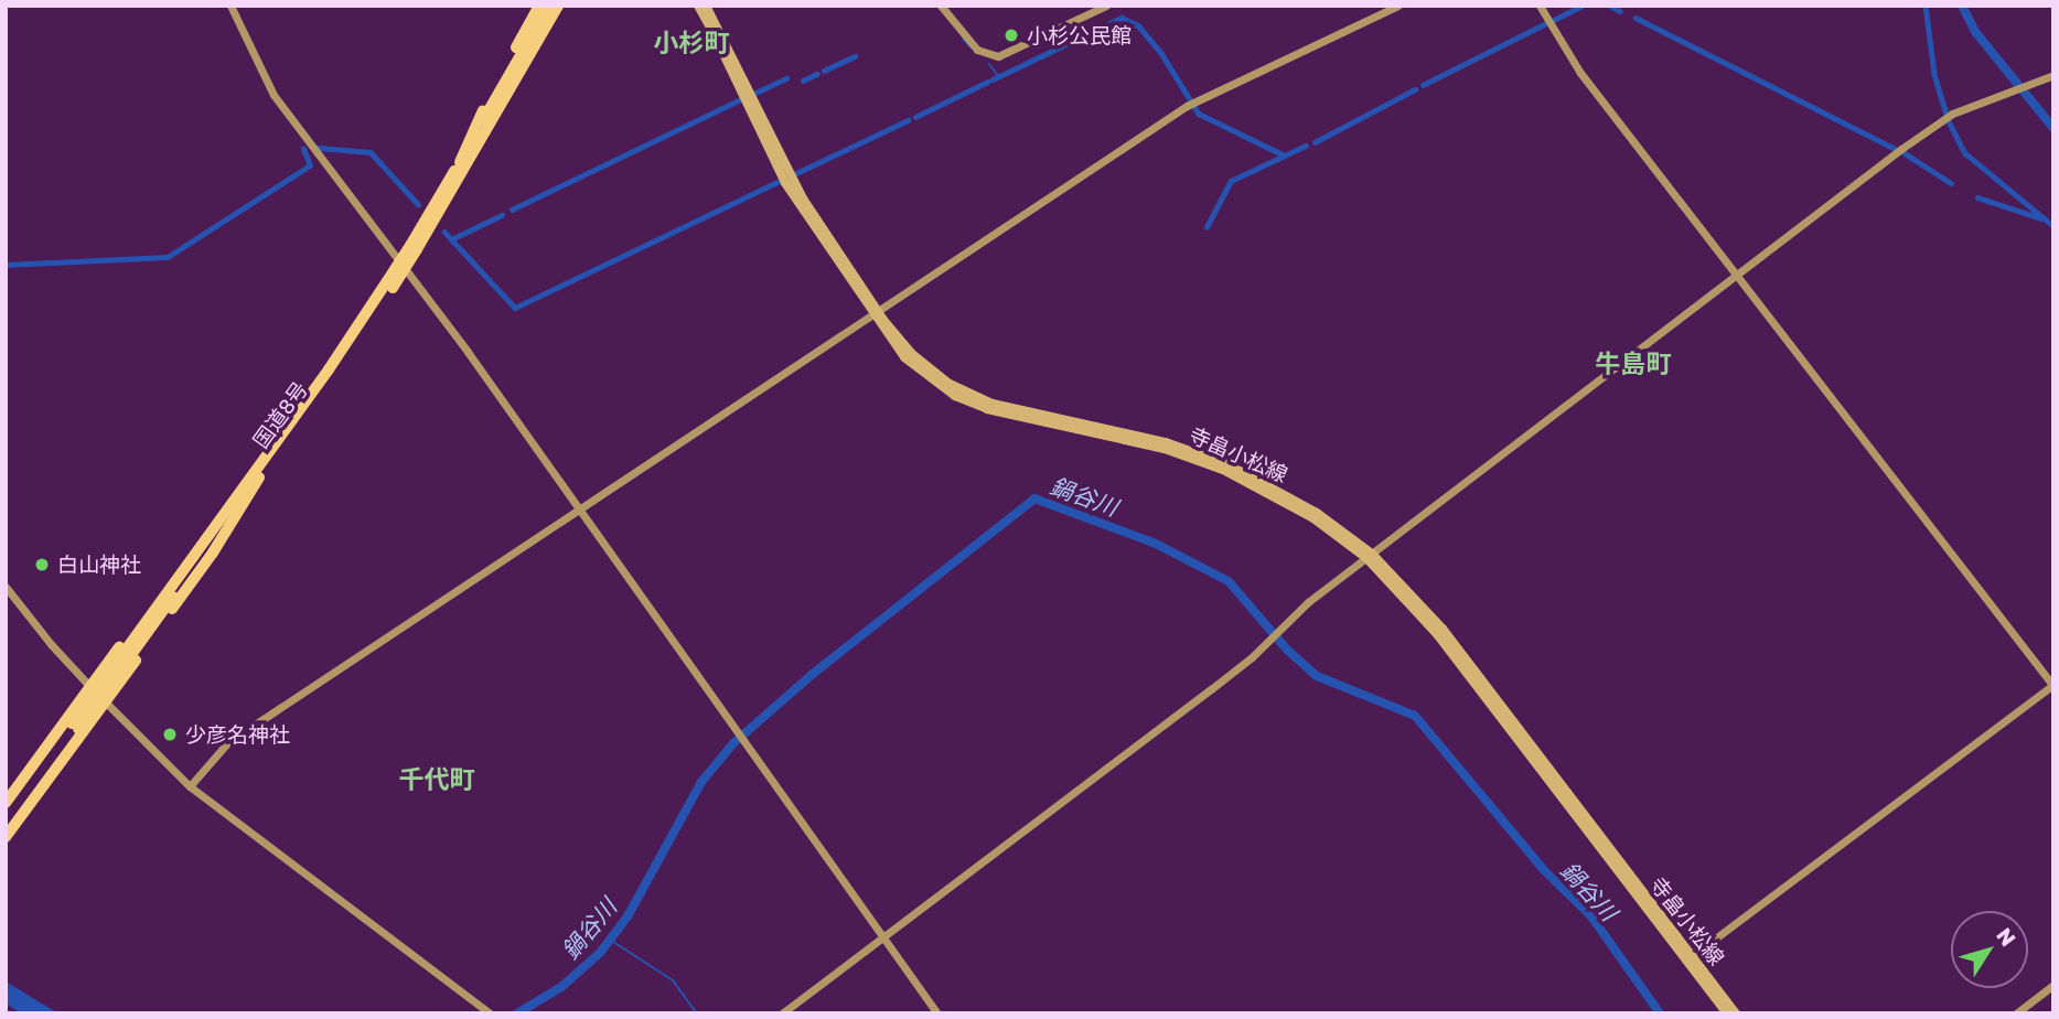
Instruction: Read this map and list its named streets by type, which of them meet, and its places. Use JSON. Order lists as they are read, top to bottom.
{
  "streets": {
    "highway": ["国道8号"],
    "main road": ["寺畠小松線"]
  },
  "districts": ["小杉町", "牛島町", "千代町"],
  "water": ["鍋谷川"],
  "places": ["小杉公民館", "白山神社", "少彦名神社"],
  "north": "top right"
}
